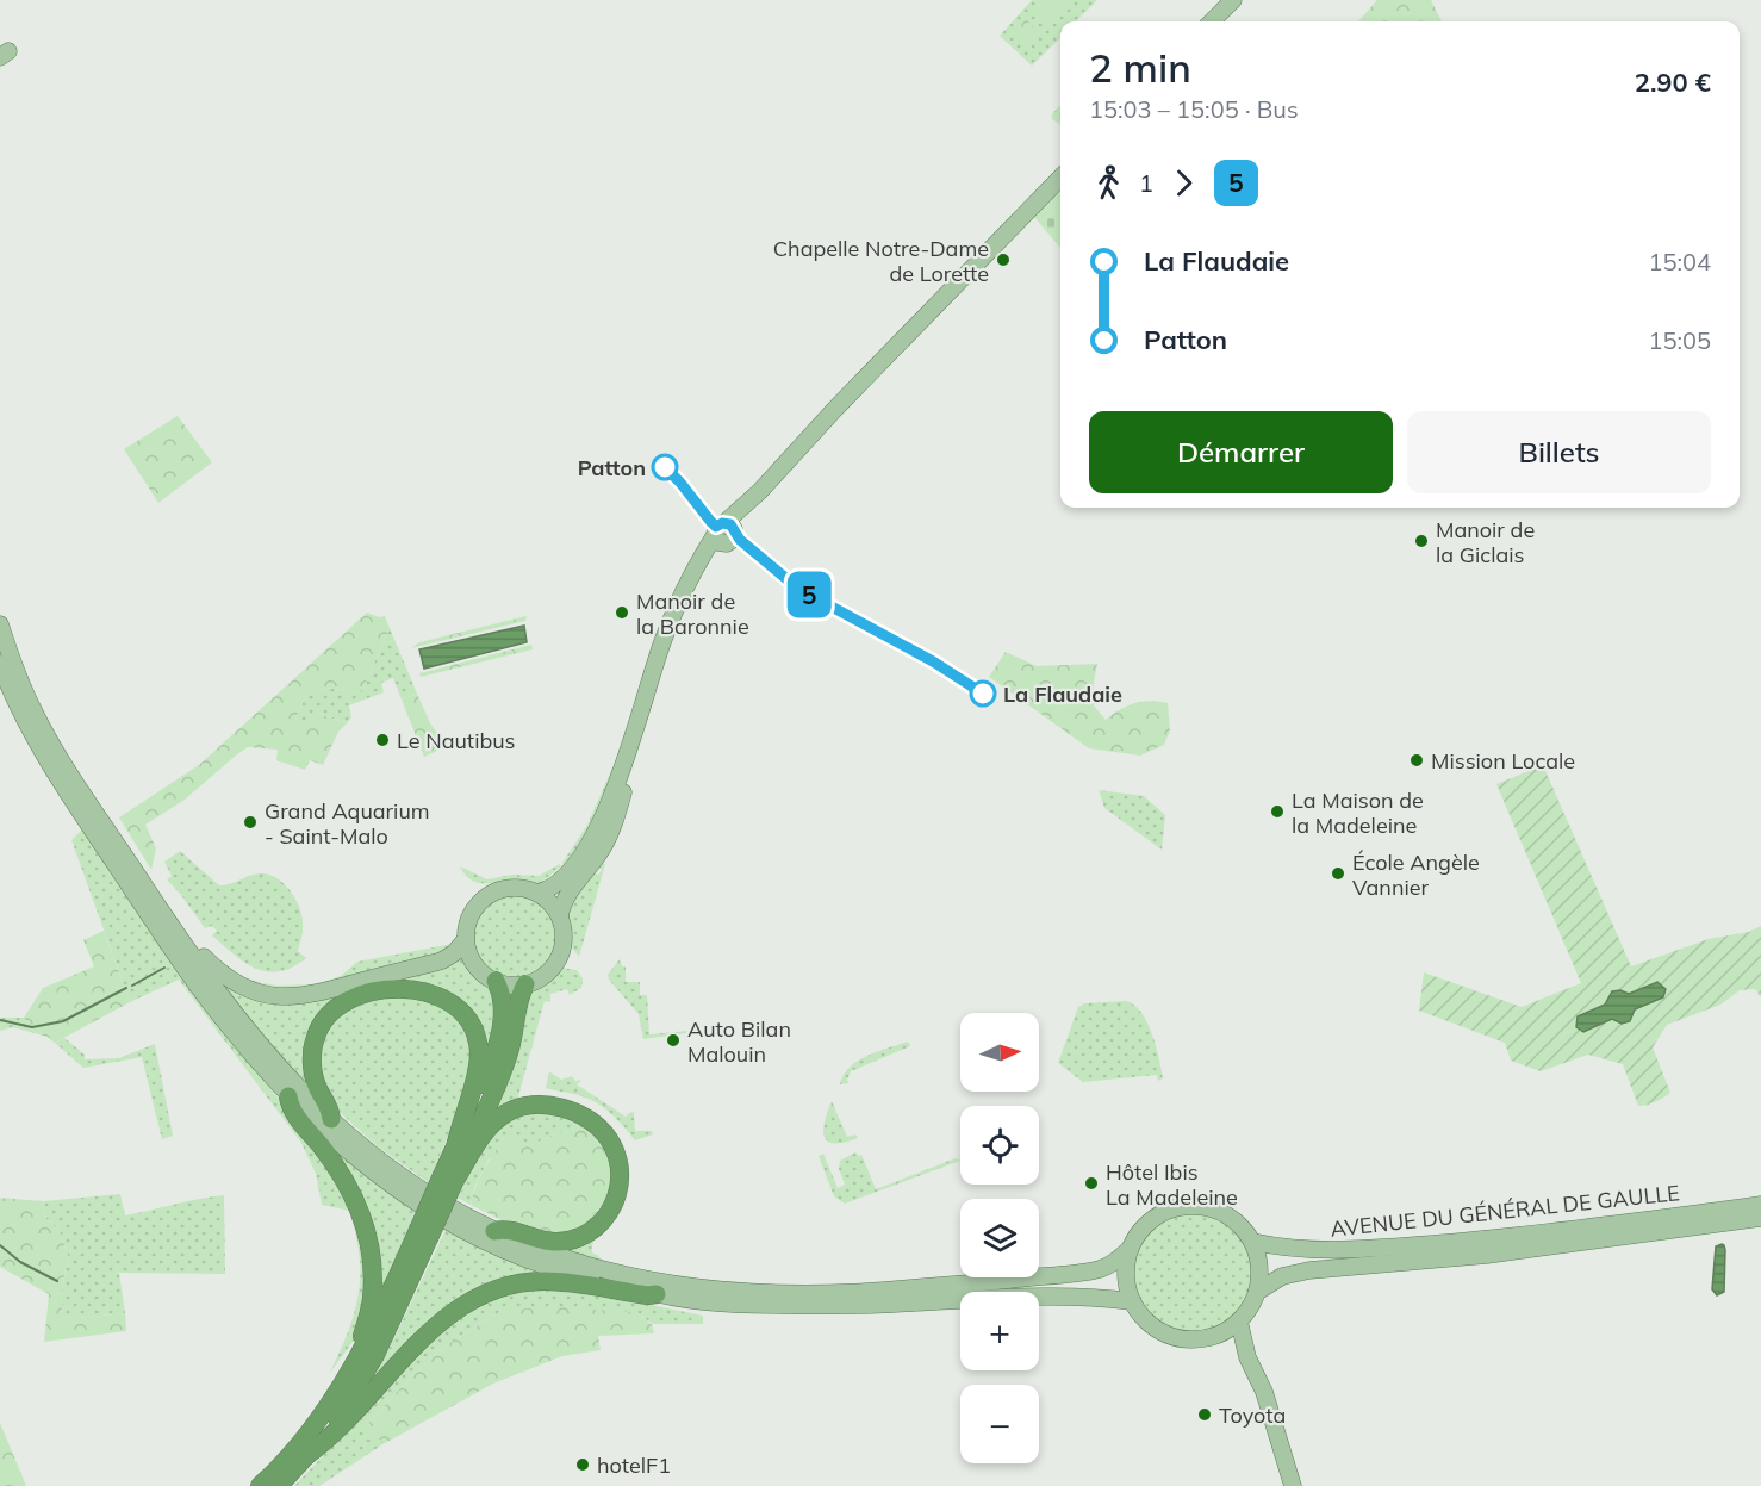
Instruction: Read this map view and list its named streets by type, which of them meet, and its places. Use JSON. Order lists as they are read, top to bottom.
{
  "streets": {
    "main road": ["AVENUE DU GÉNÉRAL DE GAULLE"]
  },
  "places": [
    "Chapelle Notre-Dame de Lorette",
    "Patton",
    "Manoir de la Giclais",
    "Manoir de la Baronnie",
    "La Flaudaie",
    "Le Nautibus",
    "Mission Locale",
    "La Maison de la Madeleine",
    "Grand Aquarium - Saint-Malo",
    "École Angèle Vannier",
    "Auto Bilan Malouin",
    "Hôtel Ibis La Madeleine",
    "Toyota",
    "hotelF1"
  ],
  "lines": ["bus line 5"],
  "north": "right",
  "page": {
    "on_map": "5",
    "heading": ["2 min", "15:03 – 15:05 · Bus", "2.90 €"],
    "legs": ["1", "5"],
    "list": [
      {
        "name": "La Flaudaie",
        "value": "15:04"
      },
      {
        "name": "Patton",
        "value": "15:05"
      }
    ],
    "buttons": ["Démarrer", "Billets"],
    "map_buttons": ["+", "−"]
  }
}
